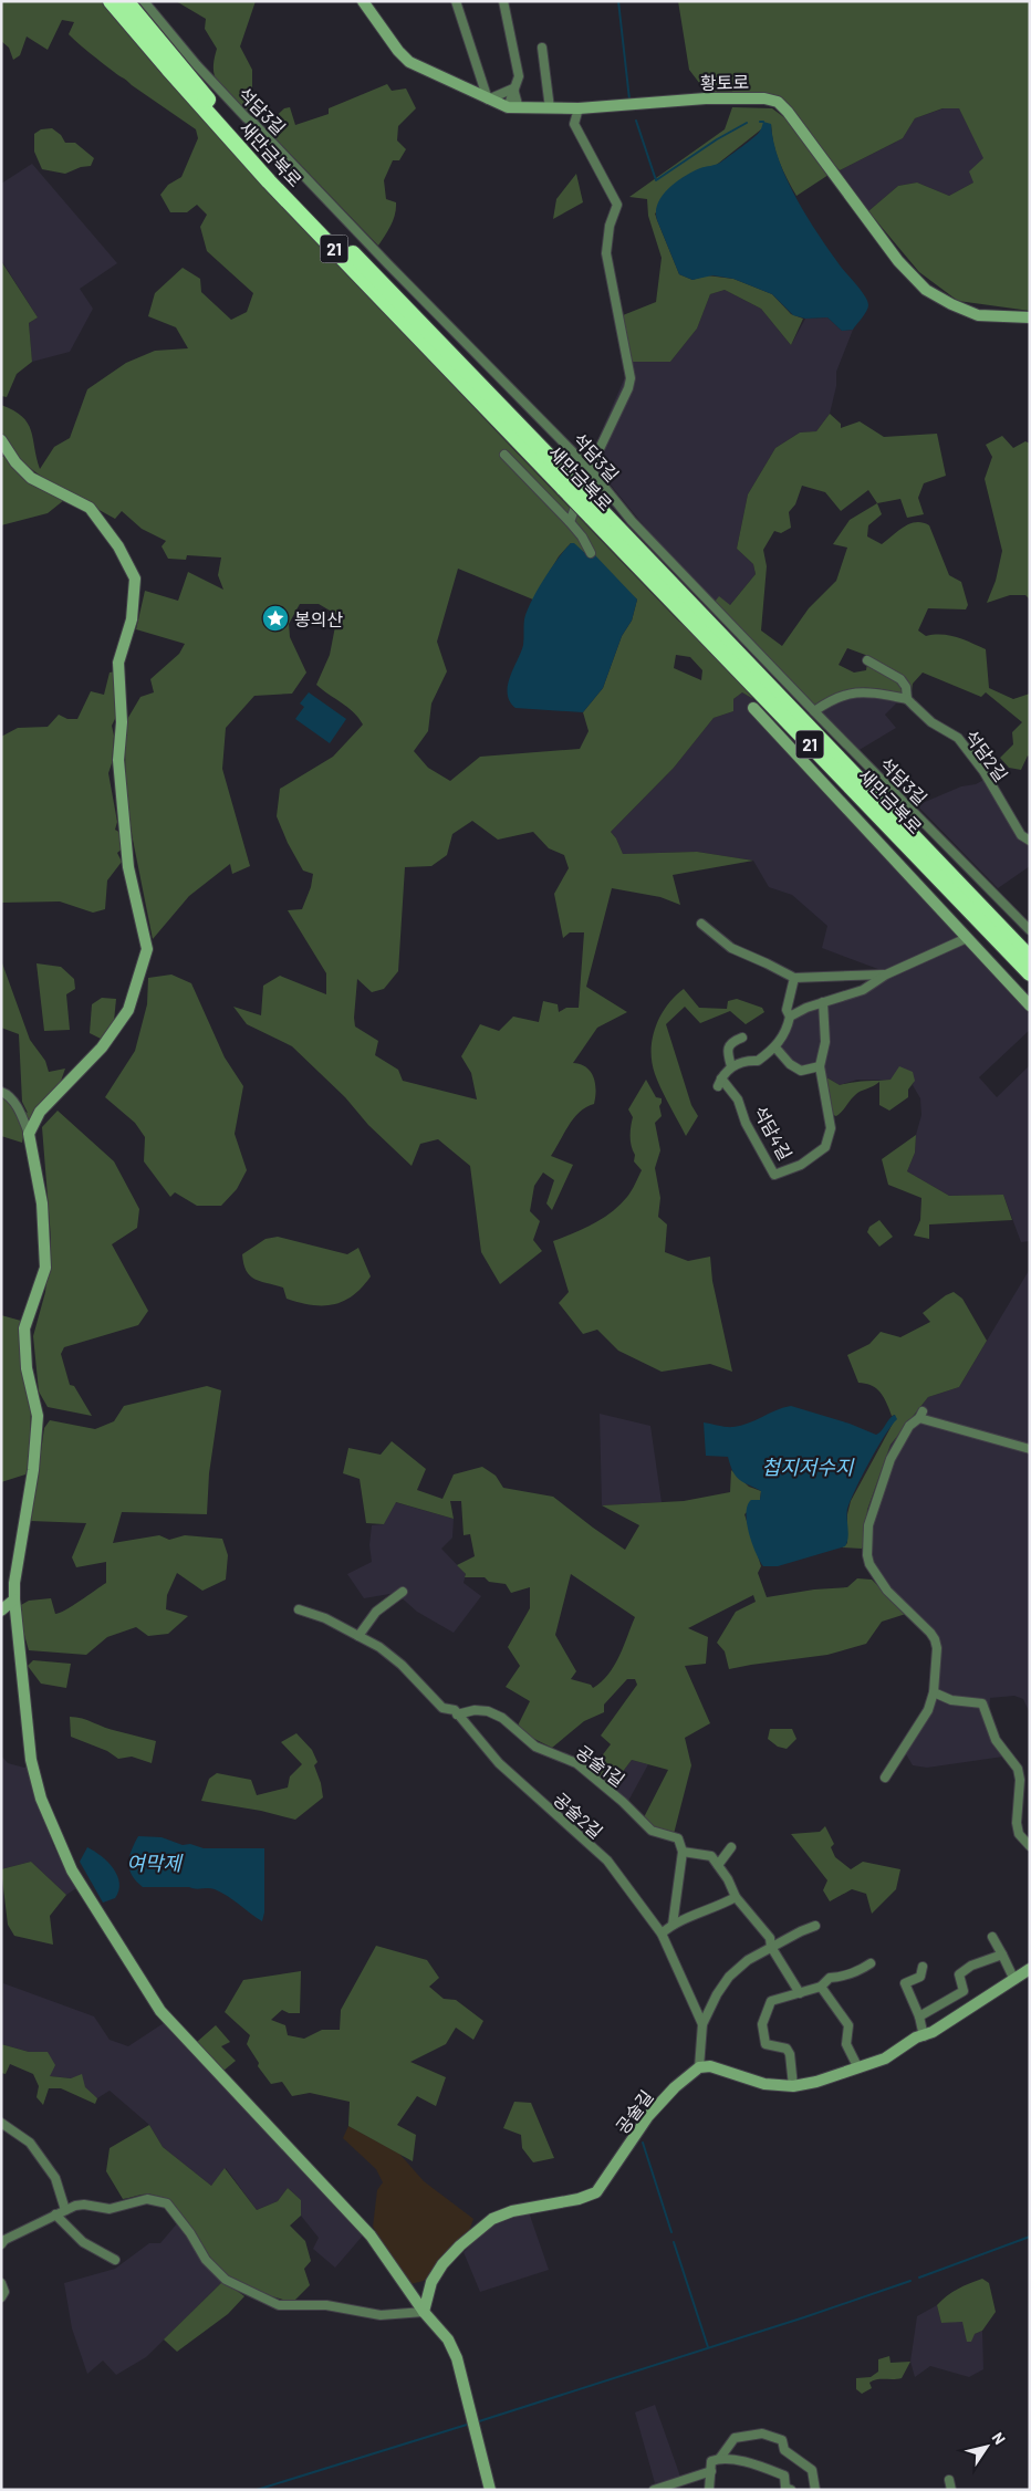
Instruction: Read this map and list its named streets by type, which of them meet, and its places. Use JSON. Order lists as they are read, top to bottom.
{
  "streets": {
    "highway": ["새만금북로", "21"],
    "street": [
      "황토로",
      "석담3길",
      "석담2길",
      "석담4길",
      "공술1길",
      "공술2길",
      "공술길"
    ]
  },
  "crossings": [
    ["공술1길", "공술2길"],
    ["공술2길", "공술길"]
  ],
  "water": ["첩지저수지", "여막제"],
  "places": {
    "place": ["봉의산"]
  },
  "north": "top right"
}
